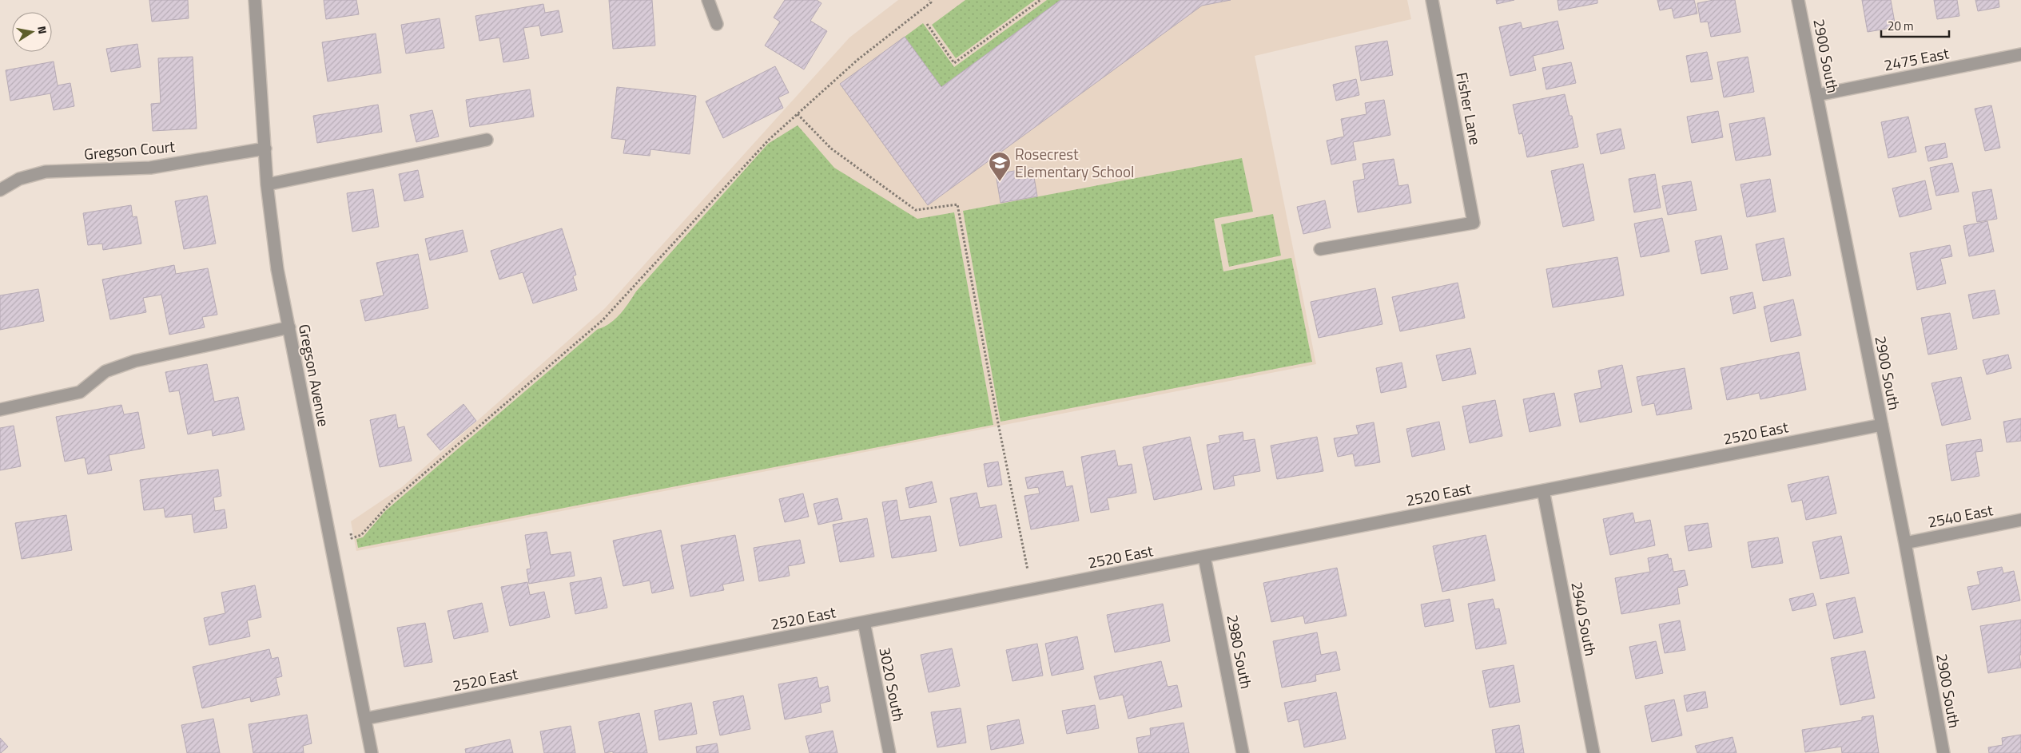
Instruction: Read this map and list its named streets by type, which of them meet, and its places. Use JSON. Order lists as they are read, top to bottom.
{
  "streets": {
    "street": [
      "2900 South",
      "2475 East",
      "Fisher Lane",
      "Gregson Court",
      "Gregson Avenue",
      "2520 East",
      "2540 East",
      "2940 South",
      "2980 South",
      "3020 South"
    ]
  },
  "crossings": [
    ["2900 South", "2475 East"],
    ["2900 South", "2520 East"],
    ["2900 South", "2540 East"],
    ["Gregson Court", "Gregson Avenue"],
    ["Gregson Avenue", "2520 East"],
    ["2520 East", "2940 South"],
    ["2520 East", "2980 South"],
    ["2520 East", "3020 South"]
  ],
  "places": {
    "school or university": ["Rosecrest Elementary School"]
  },
  "scale_bar": "20 m",
  "north": "right"
}
